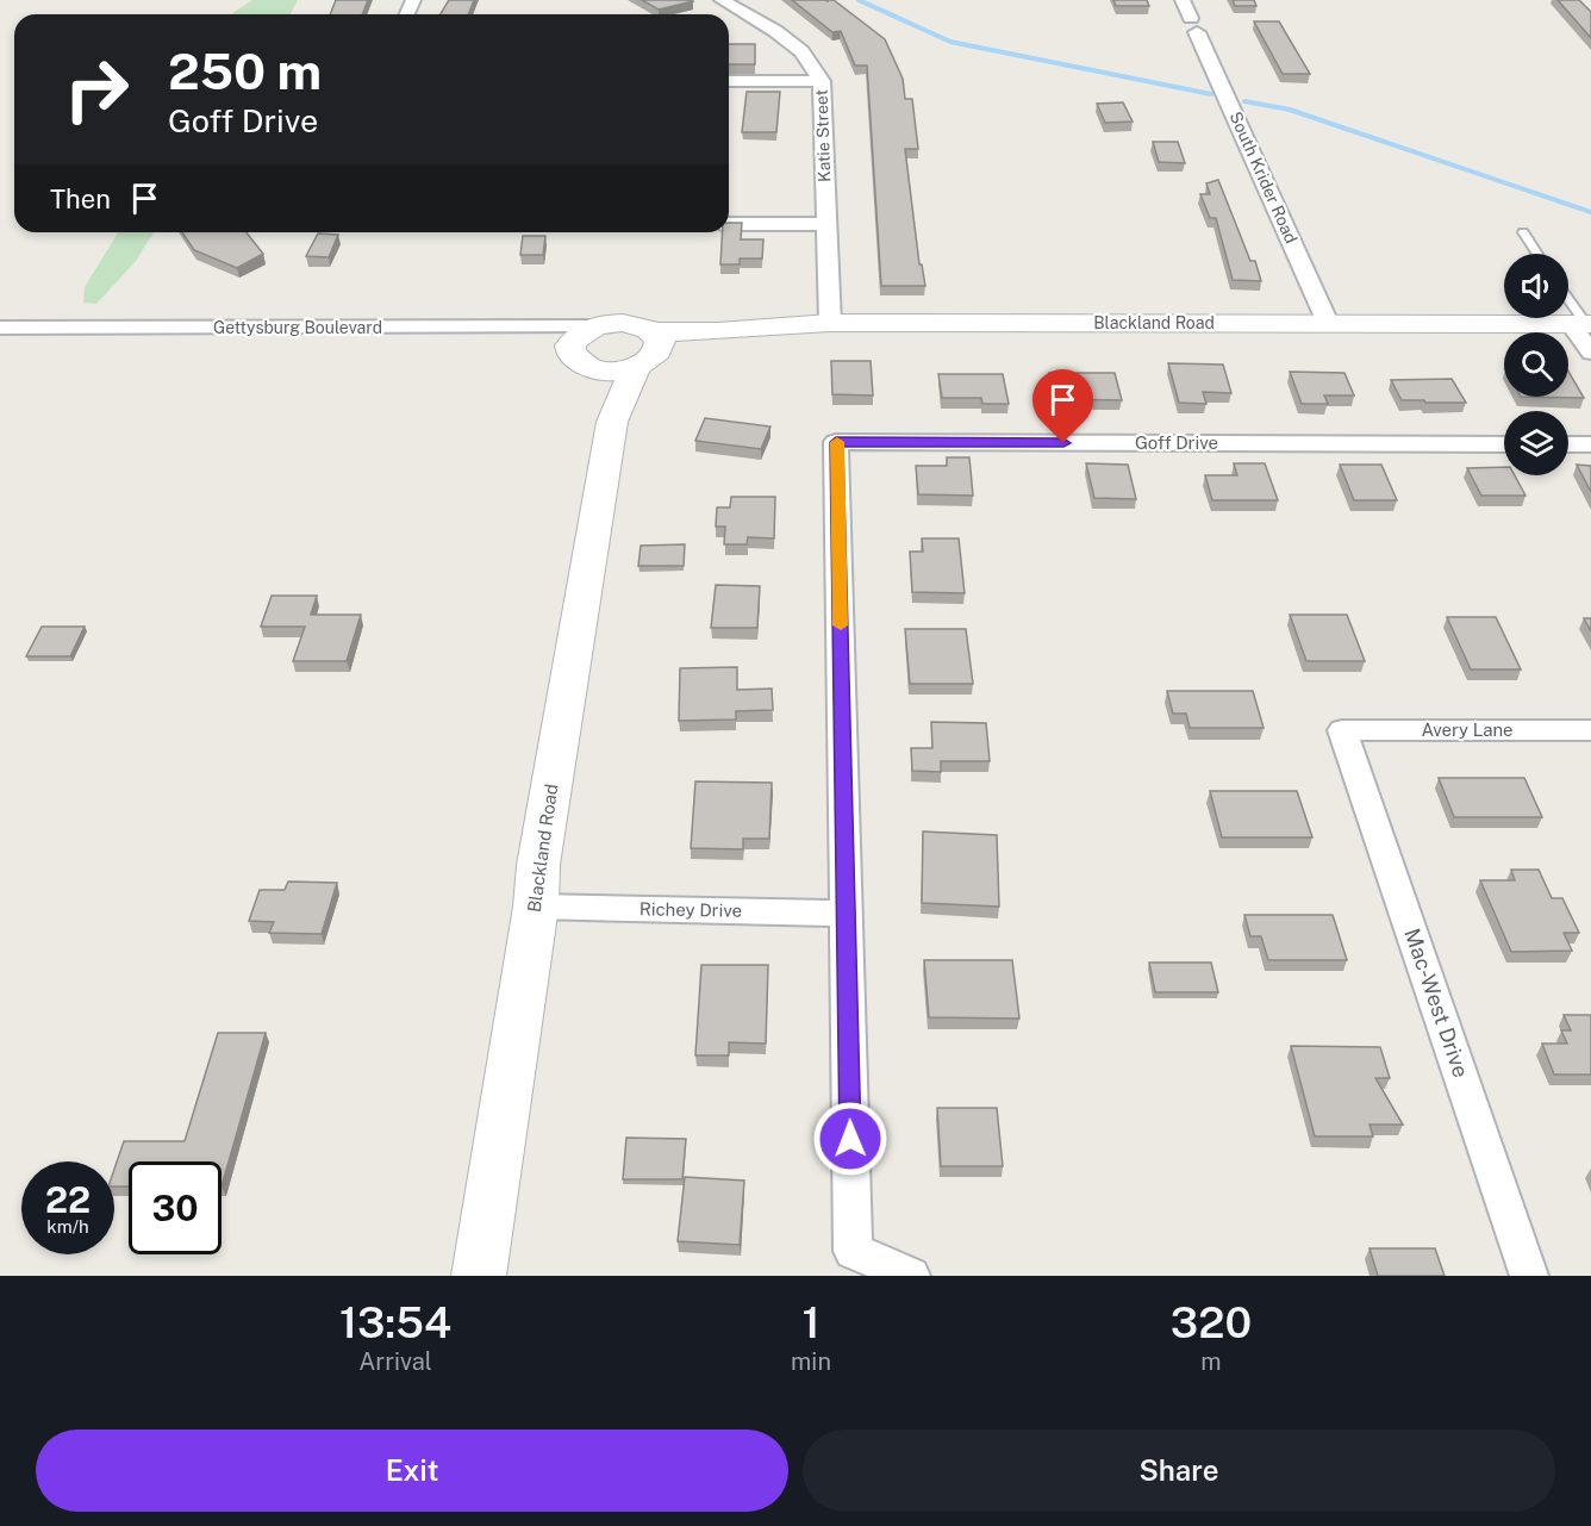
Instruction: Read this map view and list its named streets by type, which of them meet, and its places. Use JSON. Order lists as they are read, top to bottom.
{
  "streets": {
    "street": [
      "Katie Street",
      "South Krider Road",
      "Blackland Road",
      "Gettysburg Boulevard",
      "Goff Drive",
      "Avery Lane",
      "Richey Drive",
      "Mac-West Drive"
    ]
  },
  "crossings": [
    ["Katie Street", "Blackland Road"],
    ["South Krider Road", "Blackland Road"],
    ["Blackland Road", "Richey Drive"],
    ["Goff Drive", "Richey Drive"],
    ["Avery Lane", "Mac-West Drive"]
  ],
  "page": {
    "turn": ["250 m", "Goff Drive"],
    "then": "Then",
    "speed": "22 km/h",
    "limit": "30",
    "eta": [
      "13:54",
      "Arrival",
      "1",
      "min",
      "320",
      "m"
    ],
    "buttons": ["Exit", "Share"]
  }
}
